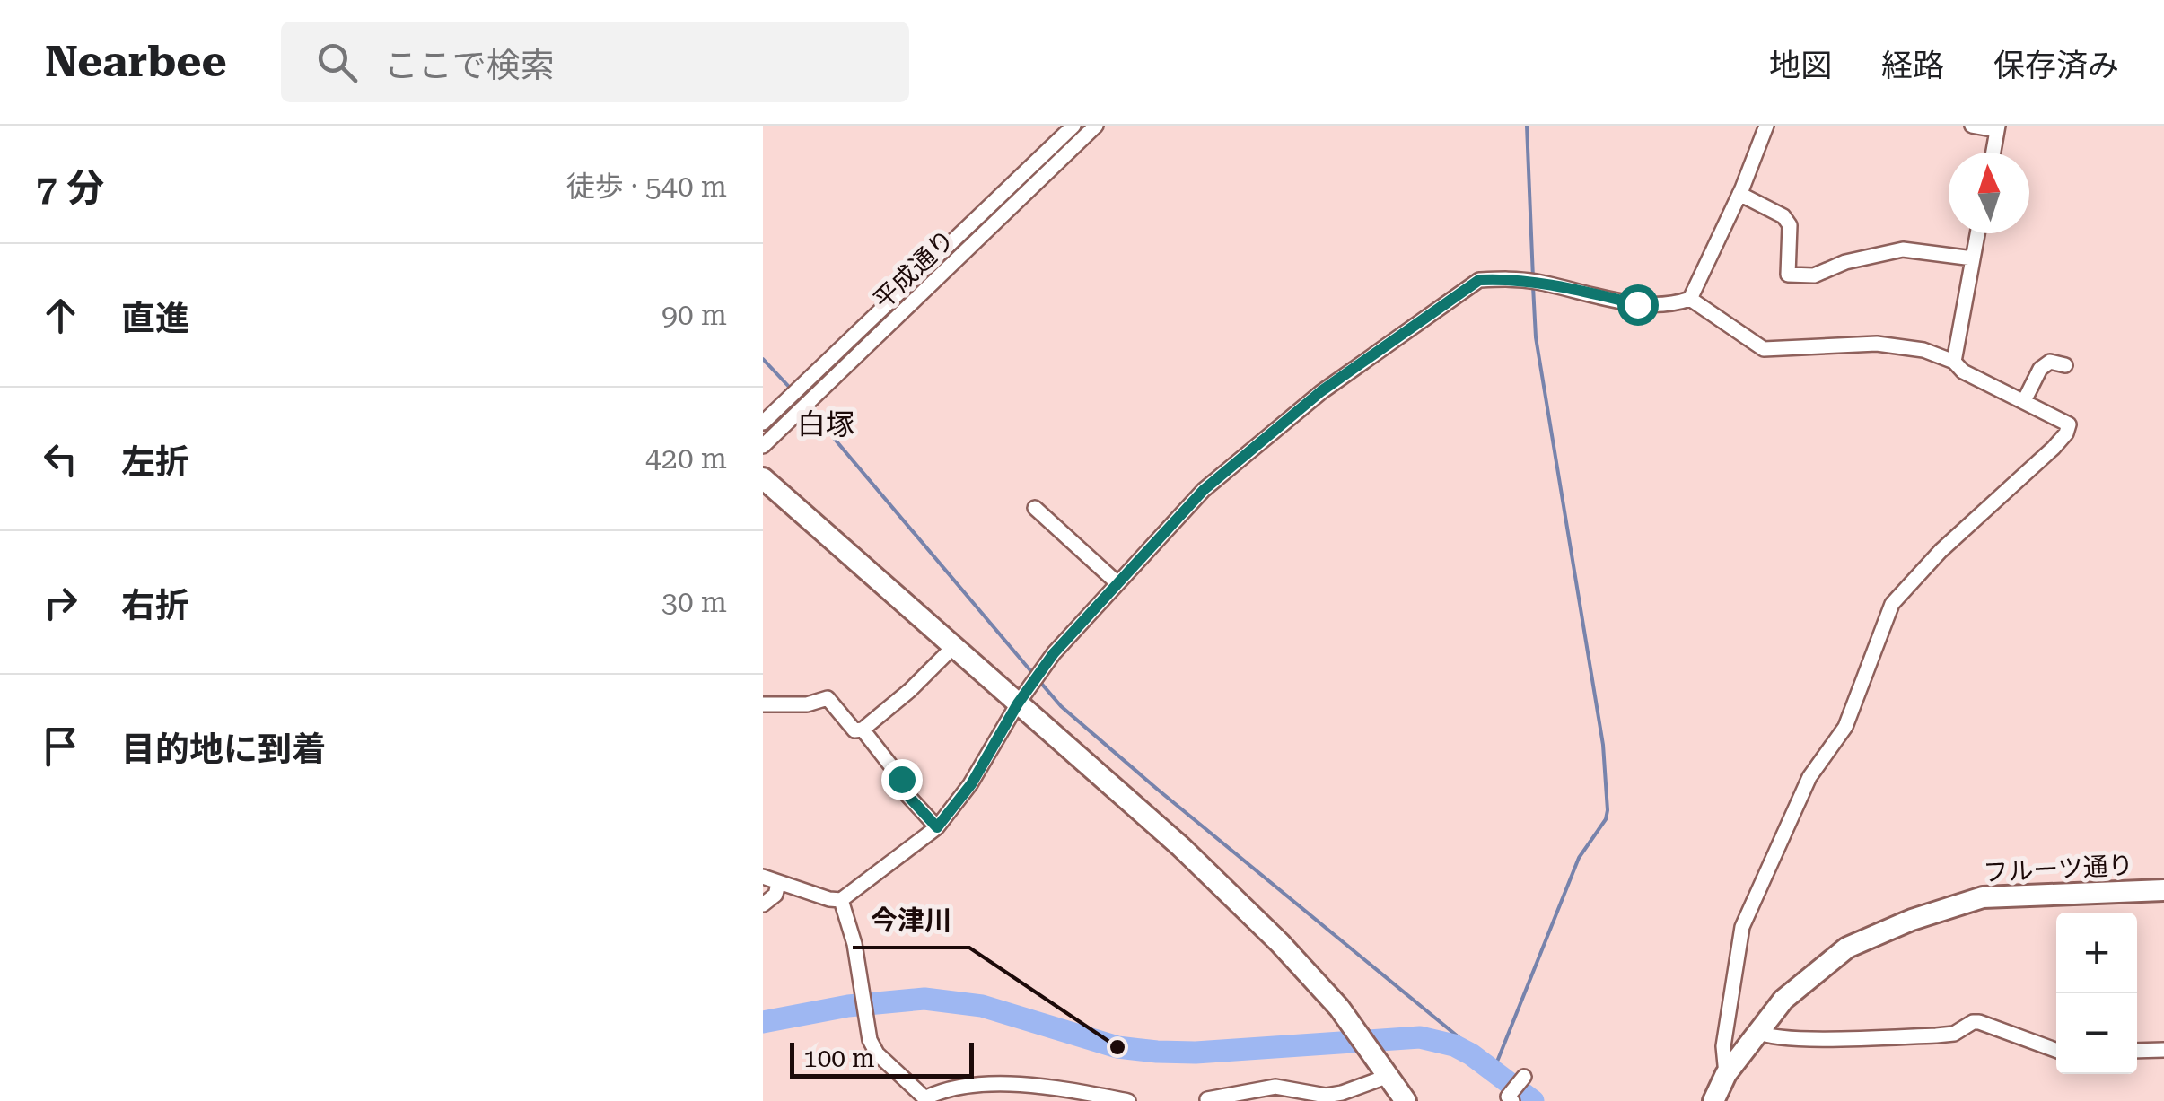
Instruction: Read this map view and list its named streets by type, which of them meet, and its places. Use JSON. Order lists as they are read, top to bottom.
{
  "streets": {
    "street": ["平成通り", "フルーツ通り"]
  },
  "districts": ["白塚"],
  "places": ["今津川"],
  "scale_bar": "100 m",
  "north": "top",
  "page": {
    "header": "Nearbee",
    "search": "ここで検索",
    "nav": ["地図", "経路", "保存済み"],
    "heading": ["7 分", "徒歩 · 540 m"],
    "list": [
      ["直進", "90 m"],
      ["左折", "420 m"],
      ["右折", "30 m"],
      "目的地に到着"
    ],
    "map_buttons": ["+", "−"],
    "scale": "100 m"
  }
}
